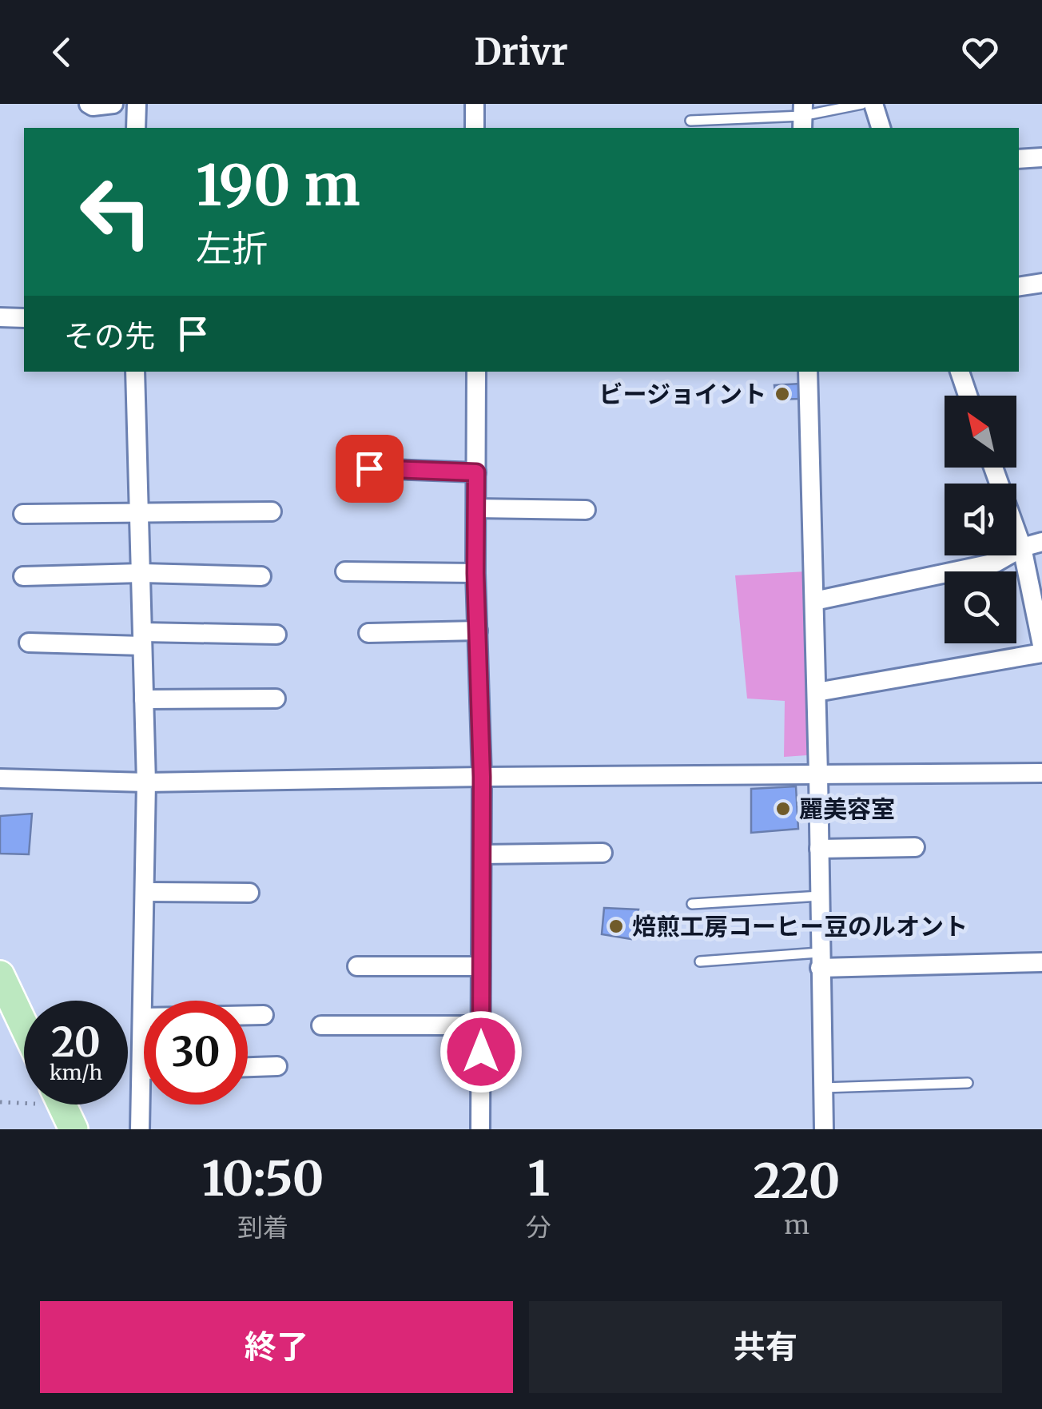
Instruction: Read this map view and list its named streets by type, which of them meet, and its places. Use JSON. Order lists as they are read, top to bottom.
{
  "places": ["ビージョイント", "麗美容室", "焙煎工房コーヒー豆のルオント"],
  "north": "top left",
  "page": {
    "header": "Drivr",
    "turn": ["190 m", "左折"],
    "then": "その先",
    "speed": "20 km/h",
    "limit": "30",
    "eta": [
      "10:50",
      "到着",
      "1",
      "分",
      "220",
      "m"
    ],
    "buttons": ["終了", "共有"]
  }
}
